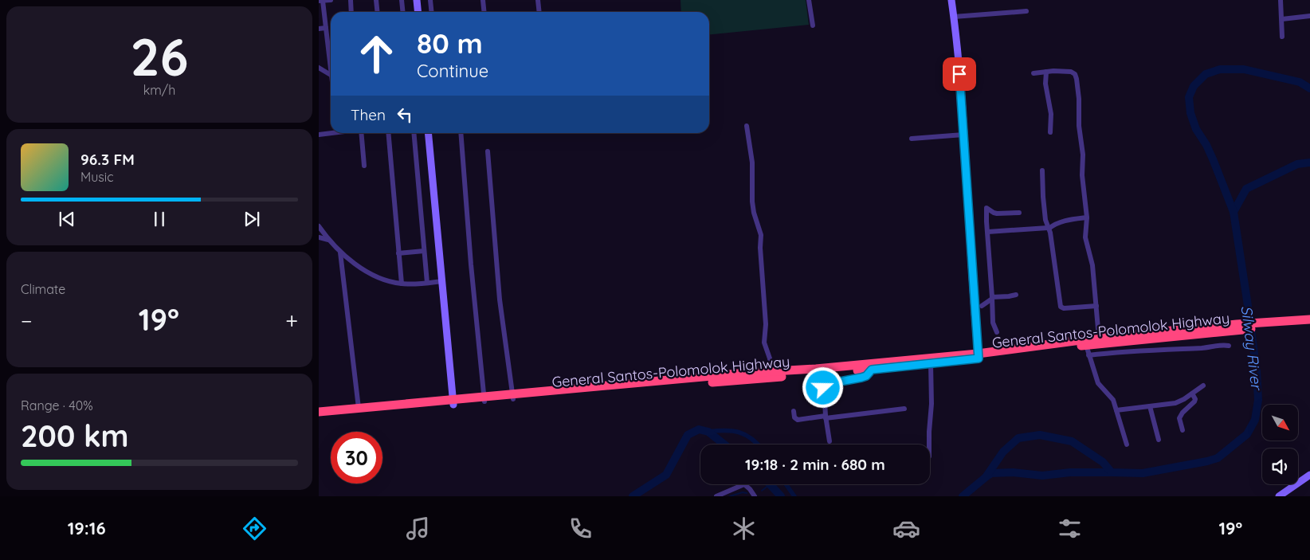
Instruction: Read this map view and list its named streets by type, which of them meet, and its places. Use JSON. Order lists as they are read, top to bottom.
{
  "streets": {
    "highway": ["General Santos-Polomolok Highway"]
  },
  "water": ["Silway River"],
  "north": "bottom right",
  "page": {
    "tile": [
      ["26", "km/h"],
      "Climate",
      ["Range · 40%", "200 km"]
    ],
    "turn": ["80 m", "Continue"],
    "then": "Then",
    "song": ["96.3 FM", "Music"],
    "heat": ["−", "19°", "+"],
    "limit": "30",
    "trip": "19:18 · 2 min · 680 m",
    "tabs": ["19:16", "19°"]
  }
}
